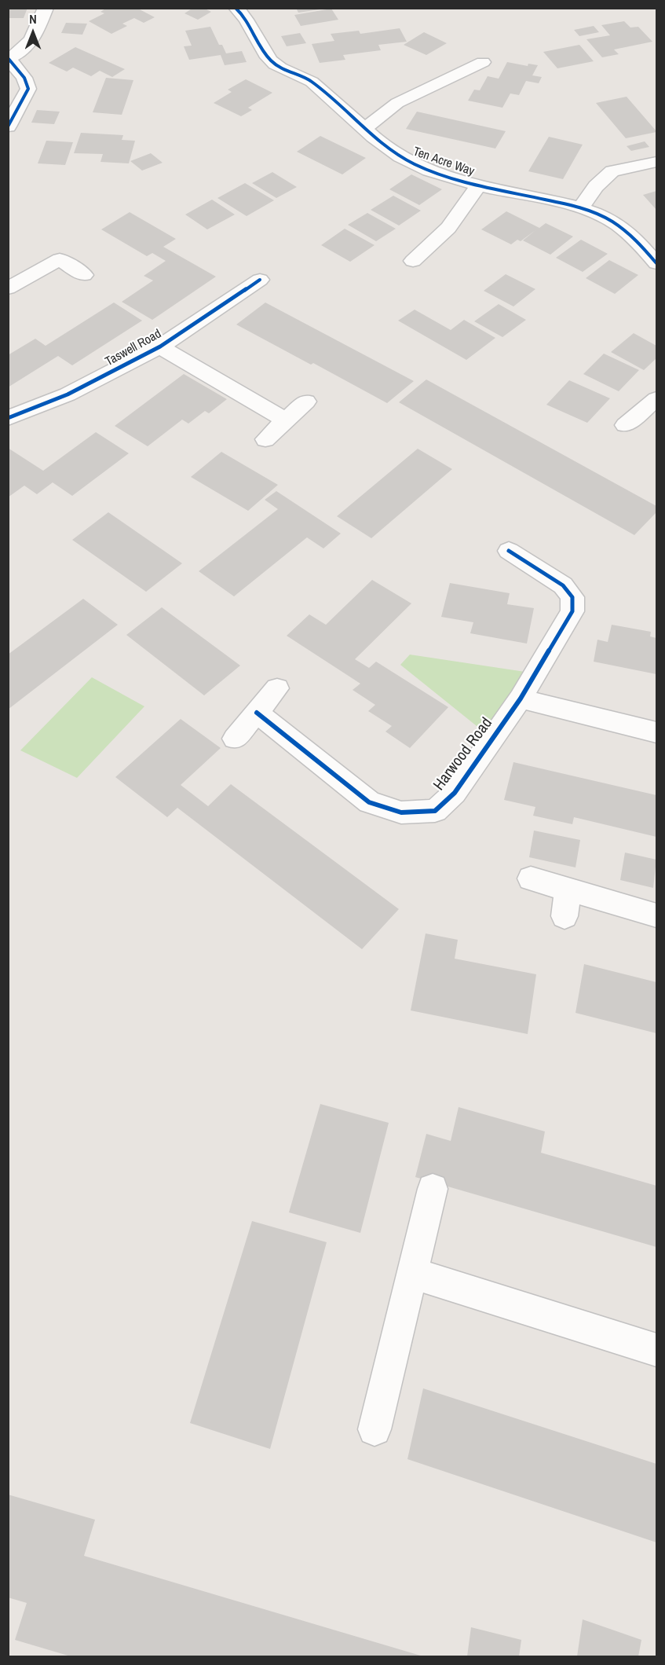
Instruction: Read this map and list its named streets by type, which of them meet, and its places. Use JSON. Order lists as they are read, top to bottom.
{
  "streets": {
    "street": ["Ten Acre Way", "Taswell Road", "Harwood Road"]
  },
  "north": "top"
}
